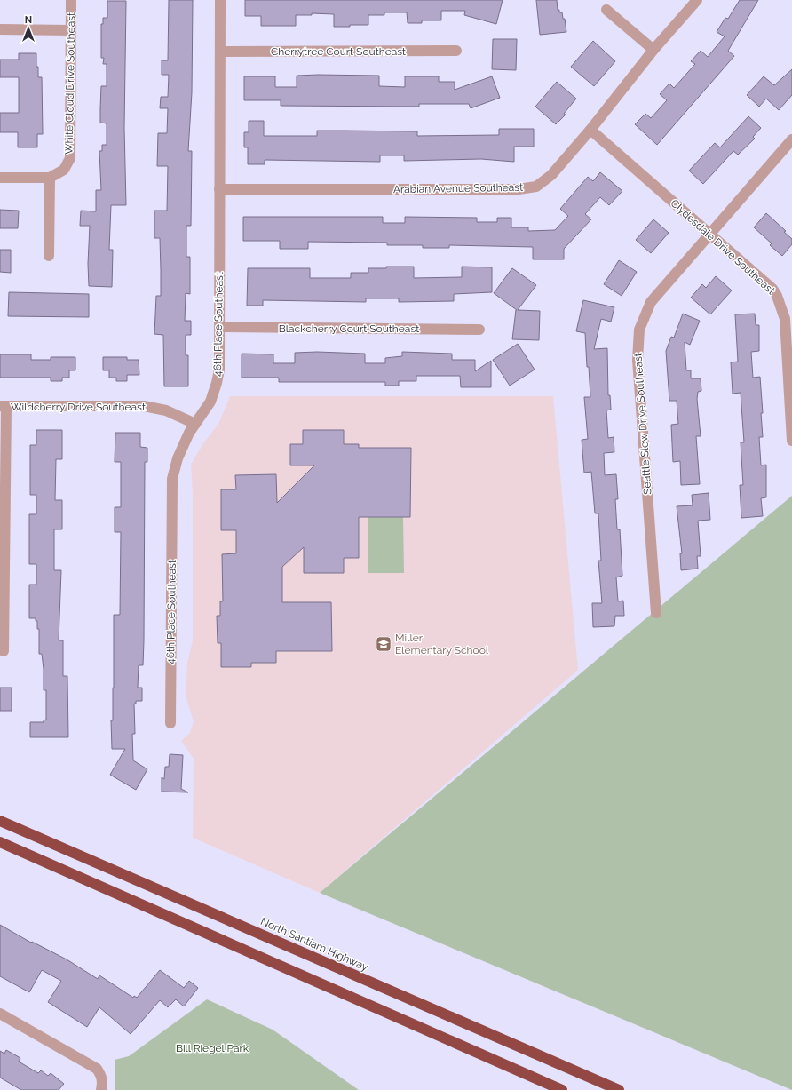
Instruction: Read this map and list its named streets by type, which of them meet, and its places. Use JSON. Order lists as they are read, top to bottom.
{
  "streets": {
    "highway": ["North Santiam Highway"],
    "street": [
      "Cherrytree Court Southeast",
      "White Cloud Drive Southeast",
      "Arabian Avenue Southeast",
      "Clydesdale Drive Southeast",
      "46th Place Southeast",
      "Blackcherry Court Southeast",
      "Wildcherry Drive Southeast",
      "Seattle Slew Drive Southeast"
    ]
  },
  "crossings": [
    ["Cherrytree Court Southeast", "46th Place Southeast"],
    ["Arabian Avenue Southeast", "Clydesdale Drive Southeast"],
    ["Arabian Avenue Southeast", "46th Place Southeast"],
    ["Clydesdale Drive Southeast", "Seattle Slew Drive Southeast"],
    ["46th Place Southeast", "Blackcherry Court Southeast"],
    ["46th Place Southeast", "Wildcherry Drive Southeast"]
  ],
  "parks": ["Bill Riegel Park"],
  "places": {
    "school or university": ["Miller Elementary School"]
  },
  "north": "top"
}
